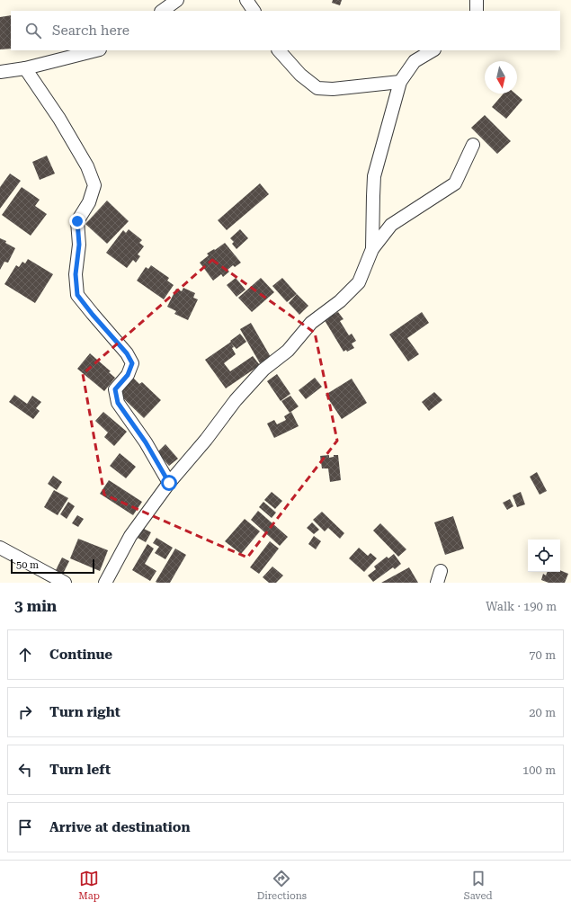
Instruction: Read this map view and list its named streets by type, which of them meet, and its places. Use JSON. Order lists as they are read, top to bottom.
{
  "scale_bar": "50 m",
  "north": "bottom",
  "page": {
    "search": "Search here",
    "scale": "50 m",
    "heading": ["3 min", "Walk · 190 m"],
    "list": [
      ["Continue", "70 m"],
      ["Turn right", "20 m"],
      ["Turn left", "100 m"],
      "Arrive at destination"
    ],
    "nav": ["Map", "Directions", "Saved"]
  }
}
